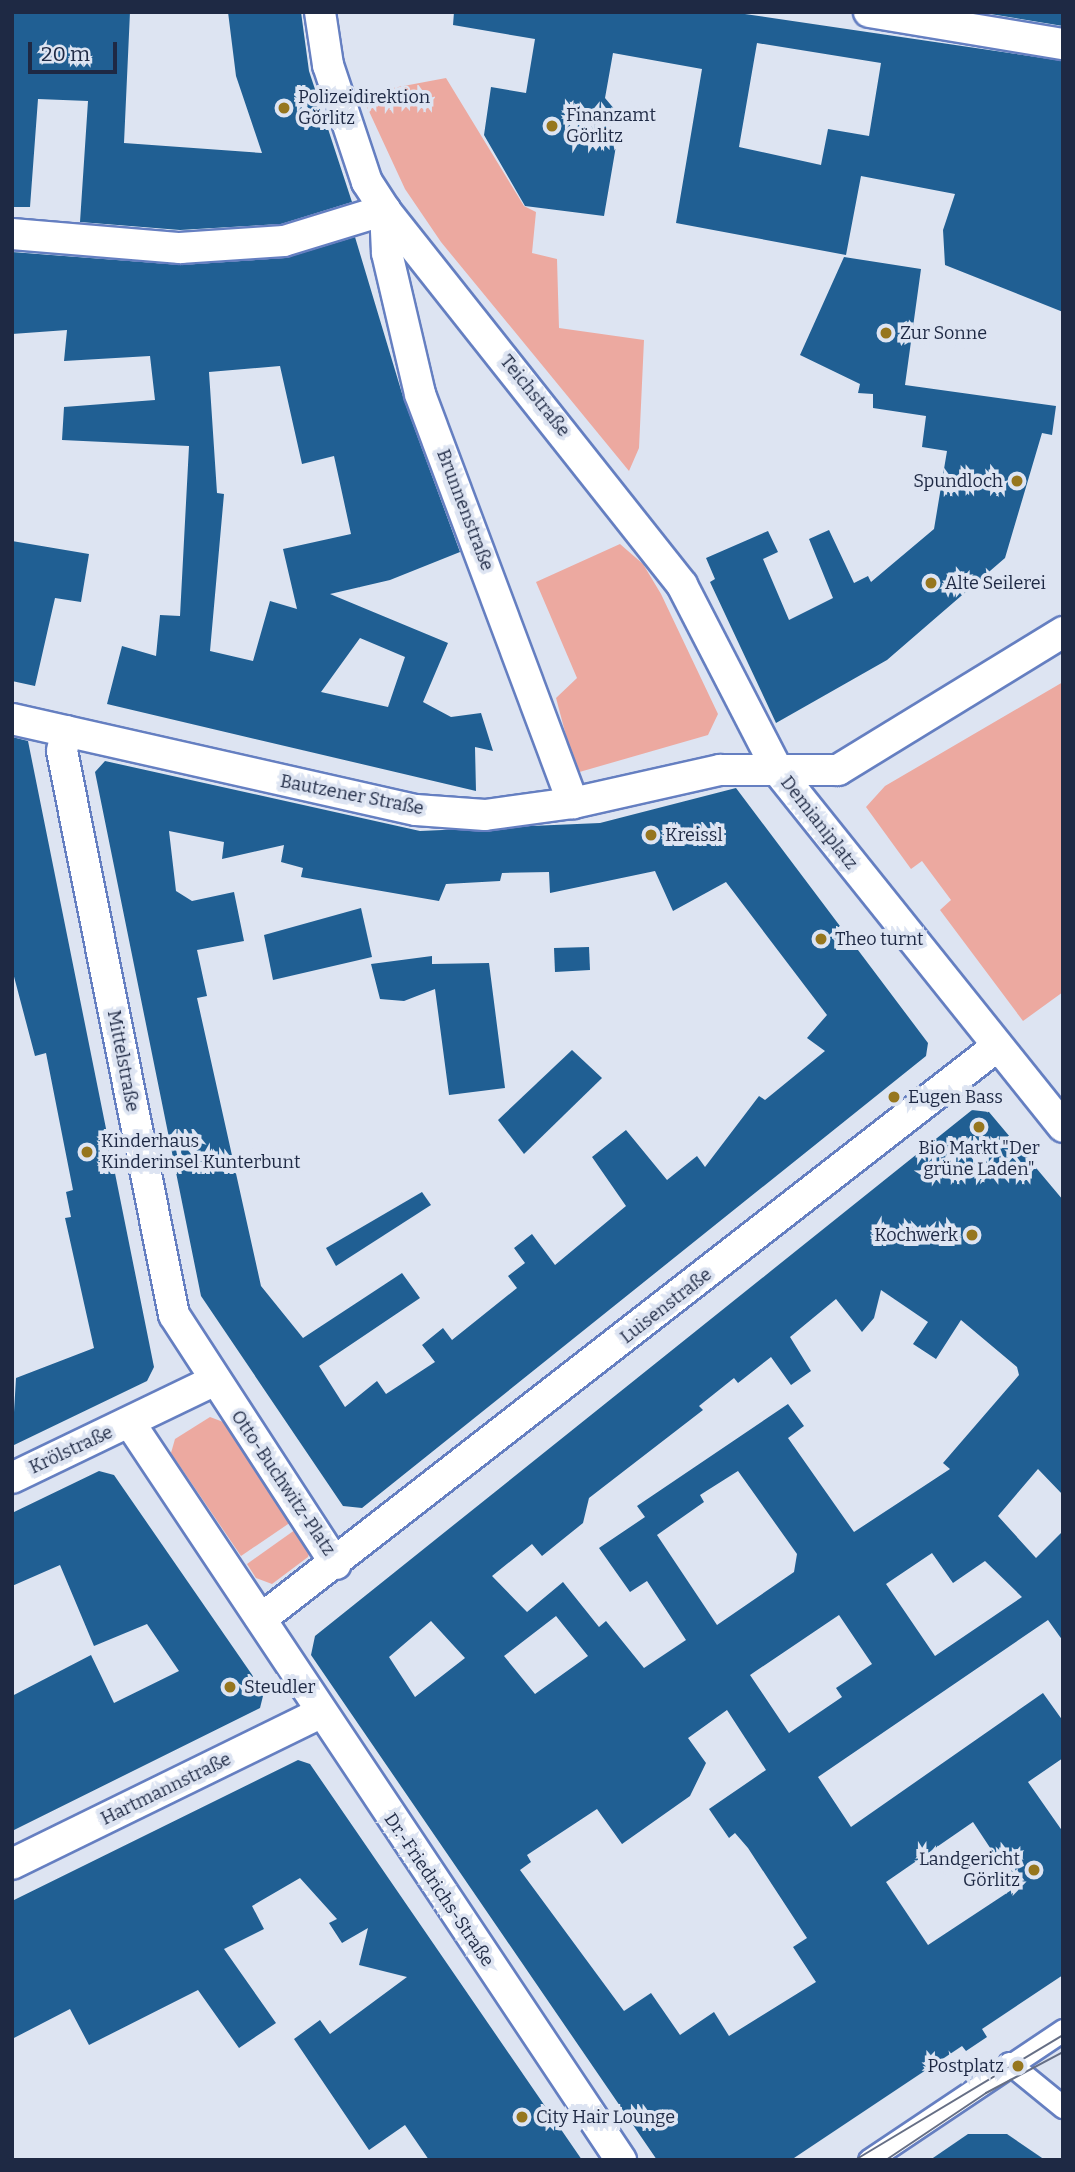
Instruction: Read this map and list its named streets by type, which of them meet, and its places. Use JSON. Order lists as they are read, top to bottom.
{
  "streets": {
    "street": [
      "Teichstraße",
      "Brunnenstraße",
      "Bautzener Straße",
      "Demianiplatz",
      "Mittelstraße",
      "Luisenstraße",
      "Krölstraße",
      "Otto-Buchwitz-Platz",
      "Hartmannstraße",
      "Dr.-Friedrichs-Straße"
    ]
  },
  "crossings": [
    ["Teichstraße", "Brunnenstraße"],
    ["Teichstraße", "Bautzener Straße"],
    ["Teichstraße", "Demianiplatz"],
    ["Brunnenstraße", "Bautzener Straße"],
    ["Bautzener Straße", "Demianiplatz"],
    ["Bautzener Straße", "Mittelstraße"],
    ["Demianiplatz", "Luisenstraße"],
    ["Mittelstraße", "Otto-Buchwitz-Platz"],
    ["Luisenstraße", "Otto-Buchwitz-Platz"],
    ["Otto-Buchwitz-Platz", "Dr.-Friedrichs-Straße"],
    ["Hartmannstraße", "Dr.-Friedrichs-Straße"]
  ],
  "places": [
    "Polizeidirektion Görlitz",
    "Finanzamt Görlitz",
    "Zur Sonne",
    "Spundloch",
    "Alte Seilerei",
    "Kreissl",
    "Theo turnt",
    "Eugen Bass",
    "Bio Markt \"Der grüne Laden\"",
    "Kinderhaus Kinderinsel Kunterbunt",
    "Kochwerk",
    "Steudler",
    "Landgericht Görlitz",
    "Postplatz",
    "City Hair Lounge"
  ],
  "scale_bar": "20 m"
}
